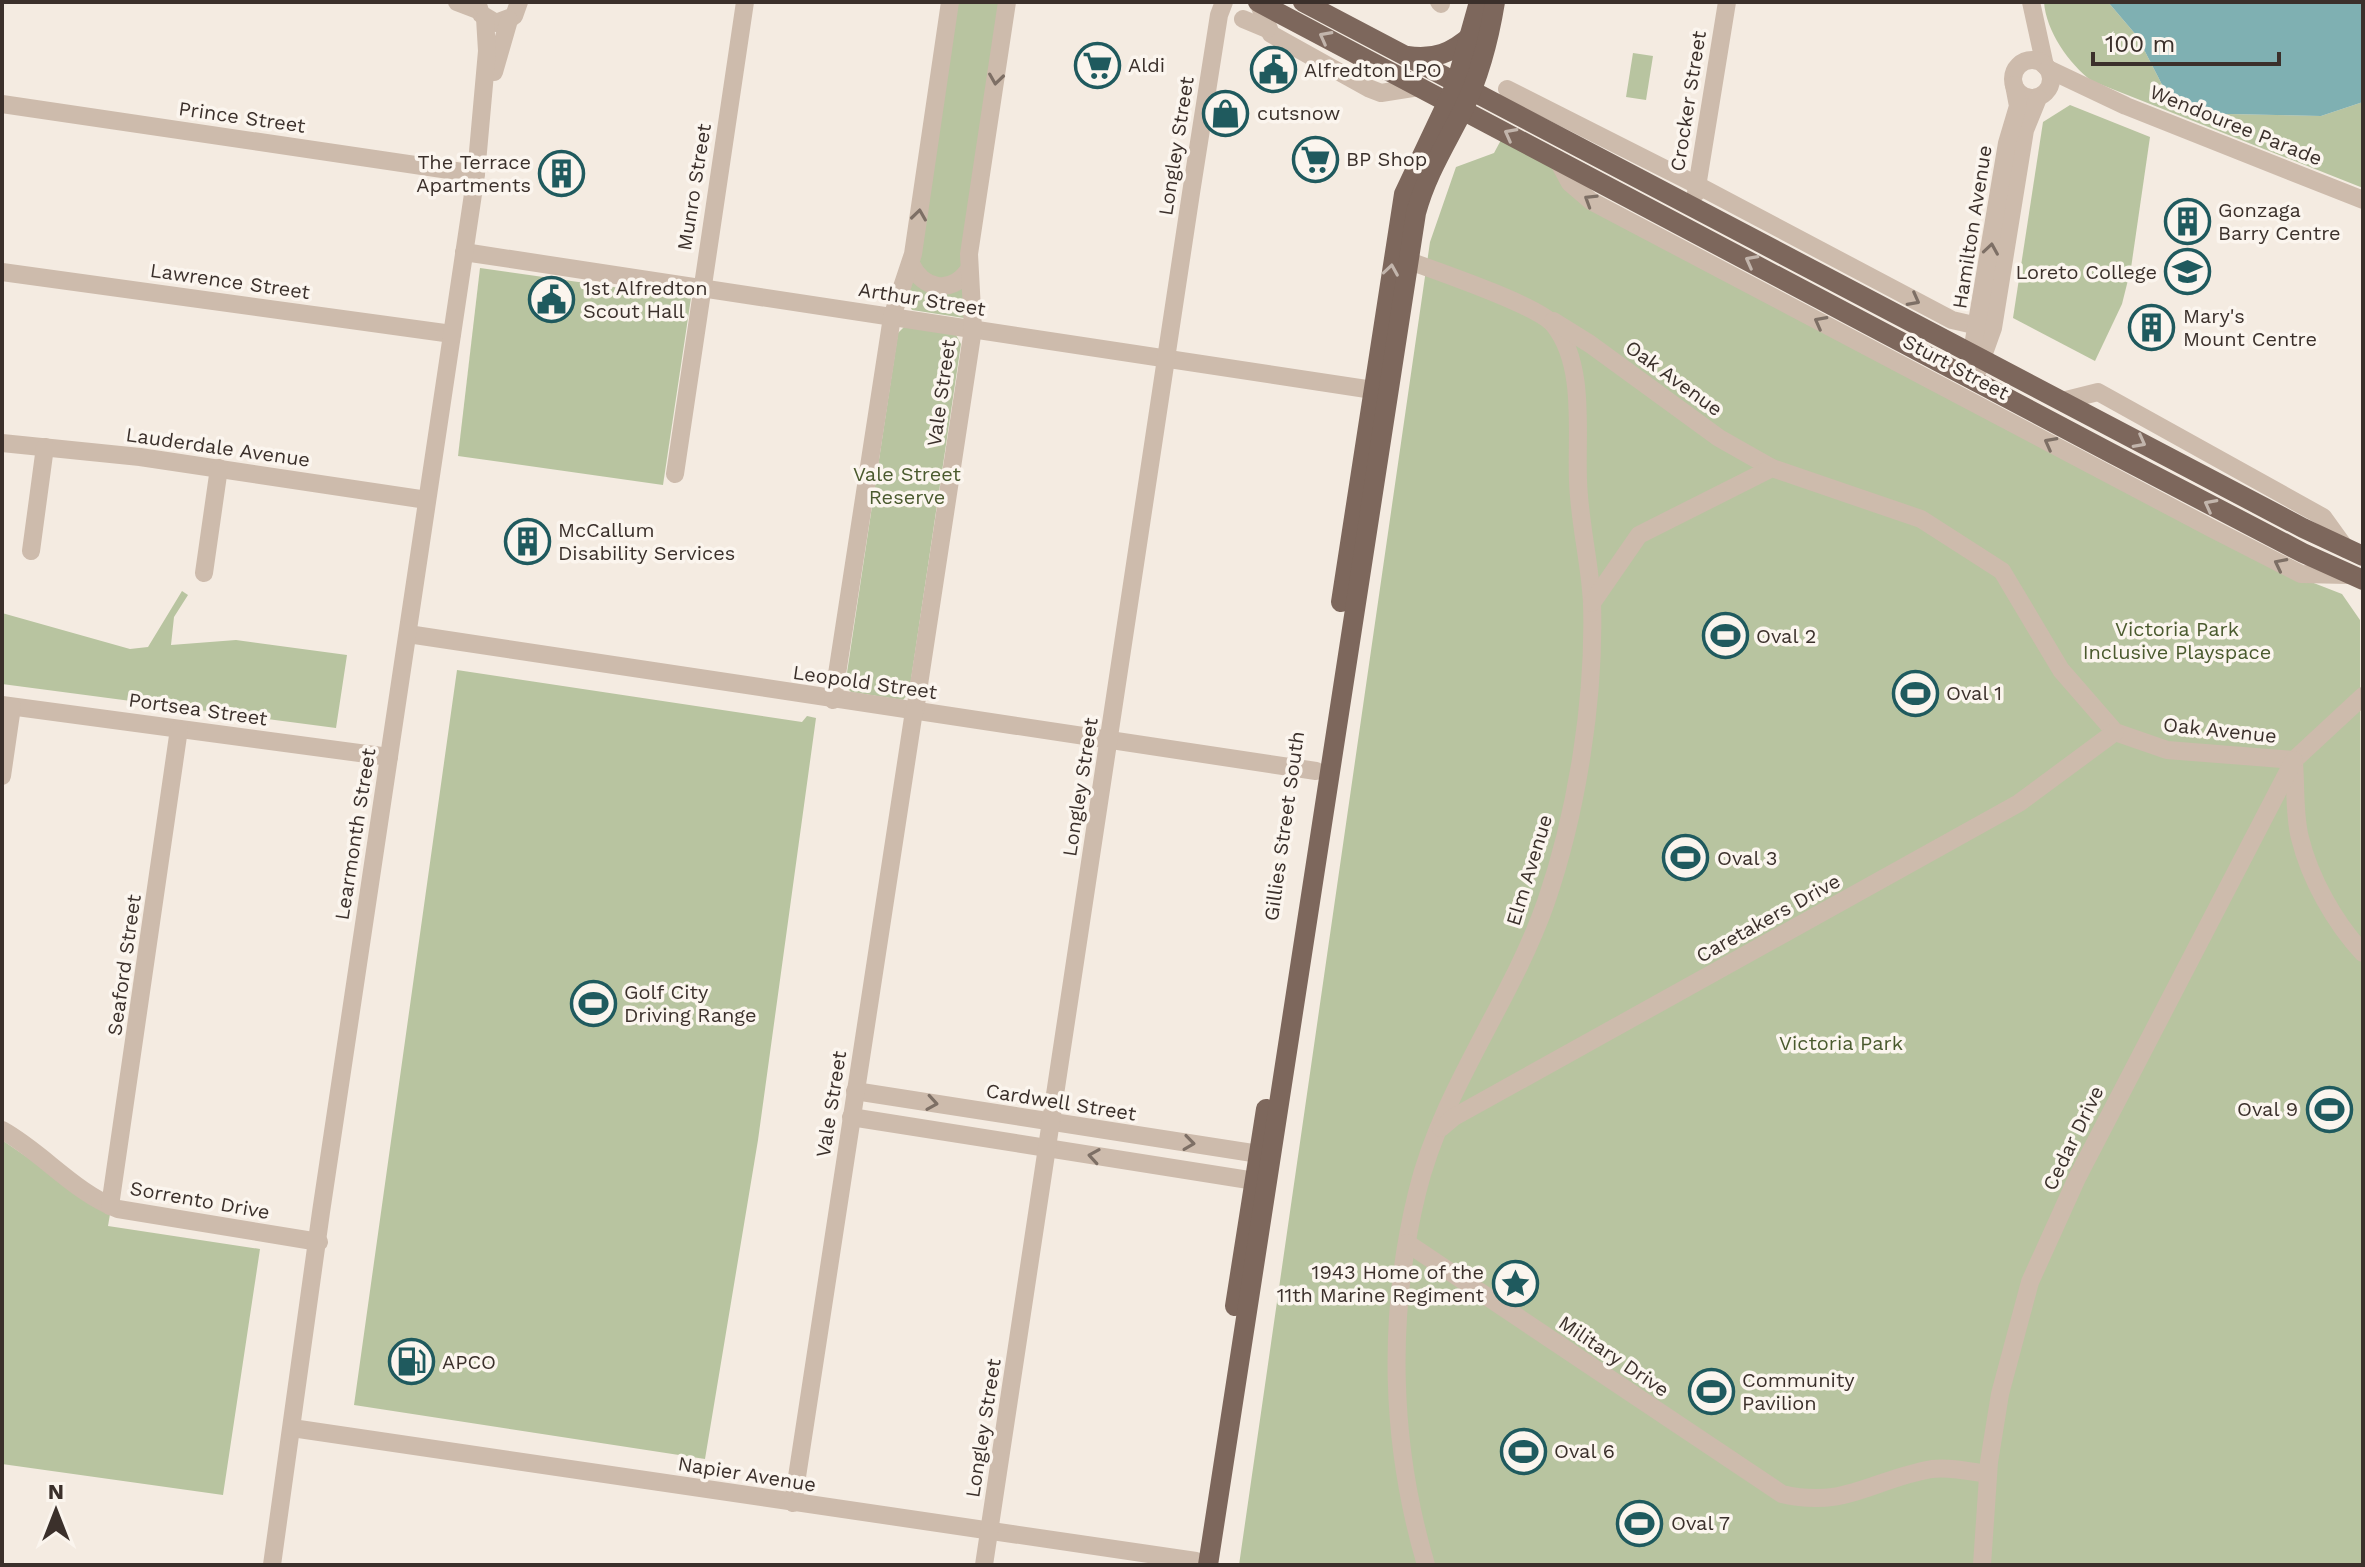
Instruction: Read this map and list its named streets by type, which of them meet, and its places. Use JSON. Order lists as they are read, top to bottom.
{
  "streets": {
    "main road": ["Sturt Street", "Gillies Street South"],
    "street": [
      "Crocker Street",
      "Prince Street",
      "Wendouree Parade",
      "Longley Street",
      "Munro Street",
      "Hamilton Avenue",
      "Lawrence Street",
      "Arthur Street",
      "Oak Avenue",
      "Vale Street",
      "Lauderdale Avenue",
      "Leopold Street",
      "Portsea Street",
      "Learmonth Street",
      "Elm Avenue",
      "Caretakers Drive",
      "Seaford Street",
      "Cardwell Street",
      "Cedar Drive",
      "Sorrento Drive",
      "Military Drive",
      "Napier Avenue"
    ]
  },
  "crossings": [
    ["Crocker Street", "Sturt Street"],
    ["Prince Street", "Learmonth Street"],
    ["Wendouree Parade", "Hamilton Avenue"],
    ["Longley Street", "Arthur Street"],
    ["Longley Street", "Leopold Street"],
    ["Longley Street", "Cardwell Street"],
    ["Longley Street", "Napier Avenue"],
    ["Munro Street", "Arthur Street"],
    ["Hamilton Avenue", "Sturt Street"],
    ["Lawrence Street", "Learmonth Street"],
    ["Arthur Street", "Vale Street"],
    ["Arthur Street", "Gillies Street South"],
    ["Arthur Street", "Learmonth Street"],
    ["Sturt Street", "Gillies Street South"],
    ["Oak Avenue", "Elm Avenue"],
    ["Oak Avenue", "Caretakers Drive"],
    ["Oak Avenue", "Cedar Drive"],
    ["Vale Street", "Leopold Street"],
    ["Vale Street", "Cardwell Street"],
    ["Vale Street", "Napier Avenue"],
    ["Lauderdale Avenue", "Learmonth Street"],
    ["Leopold Street", "Gillies Street South"],
    ["Leopold Street", "Learmonth Street"],
    ["Portsea Street", "Learmonth Street"],
    ["Portsea Street", "Seaford Street"],
    ["Gillies Street South", "Cardwell Street"],
    ["Gillies Street South", "Napier Avenue"],
    ["Learmonth Street", "Sorrento Drive"],
    ["Learmonth Street", "Napier Avenue"],
    ["Elm Avenue", "Caretakers Drive"],
    ["Elm Avenue", "Military Drive"],
    ["Seaford Street", "Sorrento Drive"],
    ["Cedar Drive", "Military Drive"]
  ],
  "parks": ["Vale Street Reserve", "Victoria Park Inclusive Playspace", "Victoria Park"],
  "places": {
    "supermarket": ["Aldi", "BP Shop"],
    "public building": ["Alfredton LPO", "1st Alfredton Scout Hall"],
    "shop": ["cutsnow"],
    "building": [
      "The Terrace Apartments",
      "Gonzaga Barry Centre",
      "Mary's Mount Centre",
      "McCallum Disability Services"
    ],
    "school or university": ["Loreto College"],
    "sports": [
      "Oval 2",
      "Oval 1",
      "Oval 3",
      "Golf City Driving Range",
      "Oval 9",
      "Community Pavilion",
      "Oval 6",
      "Oval 7"
    ],
    "place": ["1943 Home of the 11th Marine Regiment"],
    "fuel station": ["APCO"]
  },
  "scale_bar": "100 m",
  "north": "top"
}
